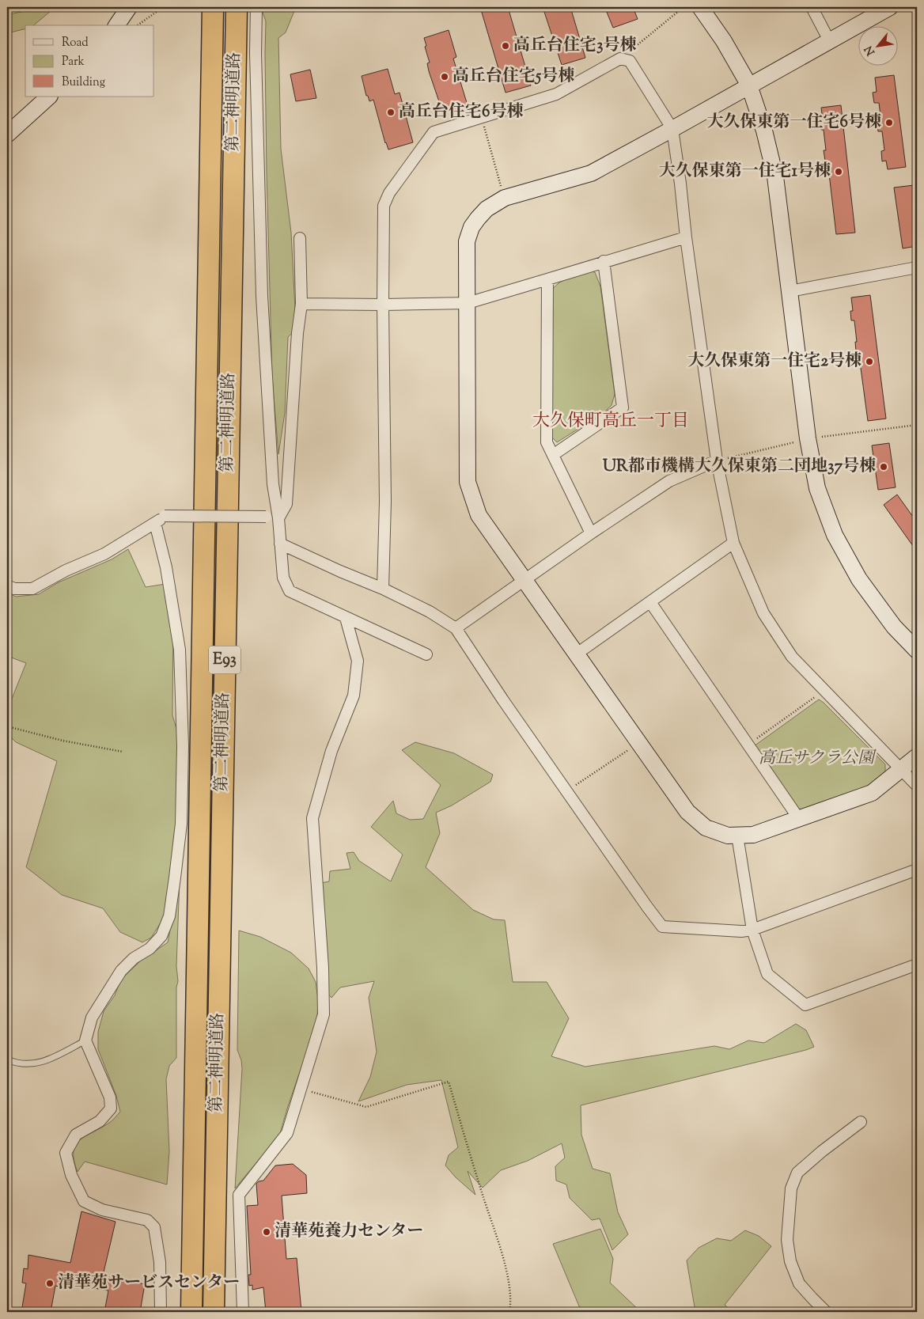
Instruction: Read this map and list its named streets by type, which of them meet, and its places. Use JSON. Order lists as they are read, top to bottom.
{
  "streets": {
    "highway": ["第二神明道路", "E93"]
  },
  "districts": ["大久保町高丘一丁目"],
  "parks": ["高丘サクラ公園"],
  "places": [
    "高丘台住宅3号棟",
    "高丘台住宅5号棟",
    "高丘台住宅6号棟",
    "大久保東第一住宅6号棟",
    "大久保東第一住宅1号棟",
    "大久保東第一住宅2号棟",
    "UR都市機構大久保東第二団地37号棟",
    "清華苑養力センター",
    "清華苑サービスセンター"
  ],
  "legend": ["Road", "Park", "Building"],
  "north": "bottom left"
}
